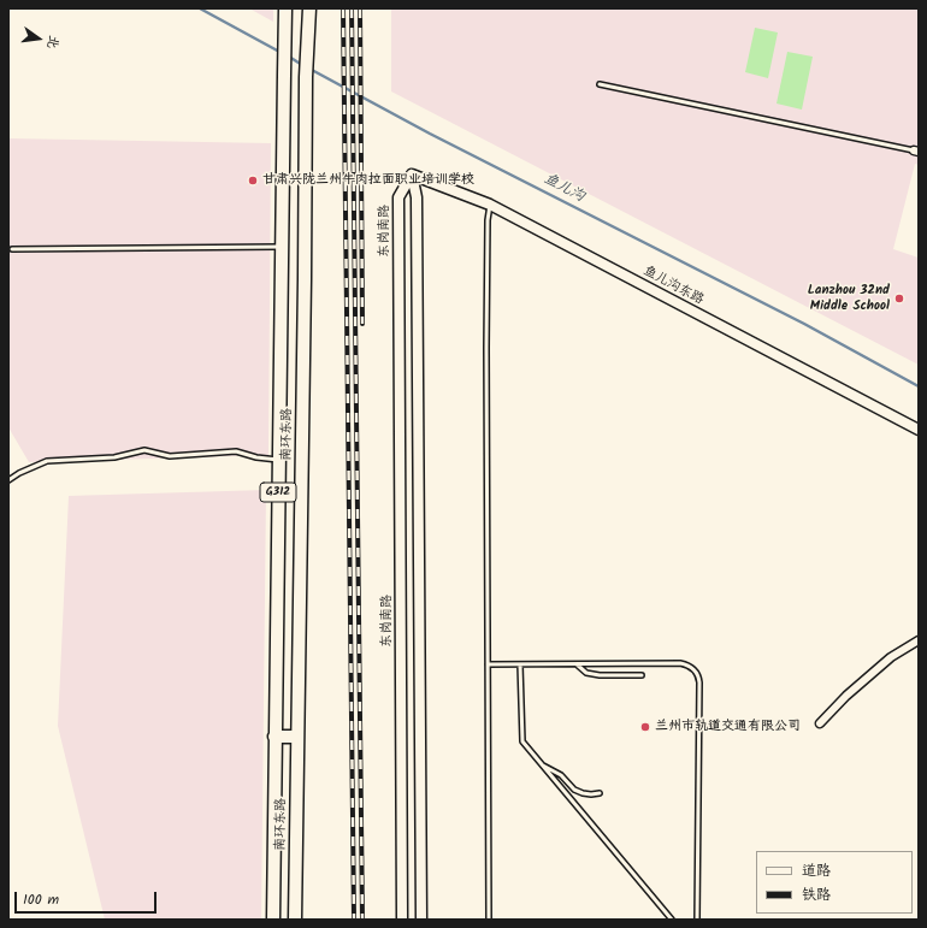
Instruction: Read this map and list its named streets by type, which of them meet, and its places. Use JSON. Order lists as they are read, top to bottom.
{
  "streets": {
    "highway": ["南环东路", "G312"],
    "street": ["东岗南路", "鱼儿沟东路"]
  },
  "crossings": [
    ["东岗南路", "鱼儿沟东路"]
  ],
  "water": ["鱼儿沟"],
  "places": ["甘肃兴陇兰州牛肉拉面职业培训学校", "Lanzhou 32nd Middle School", "兰州市轨道交通有限公司"],
  "legend": ["道路", "铁路"],
  "scale_bar": "100 m",
  "north": "right"
}
